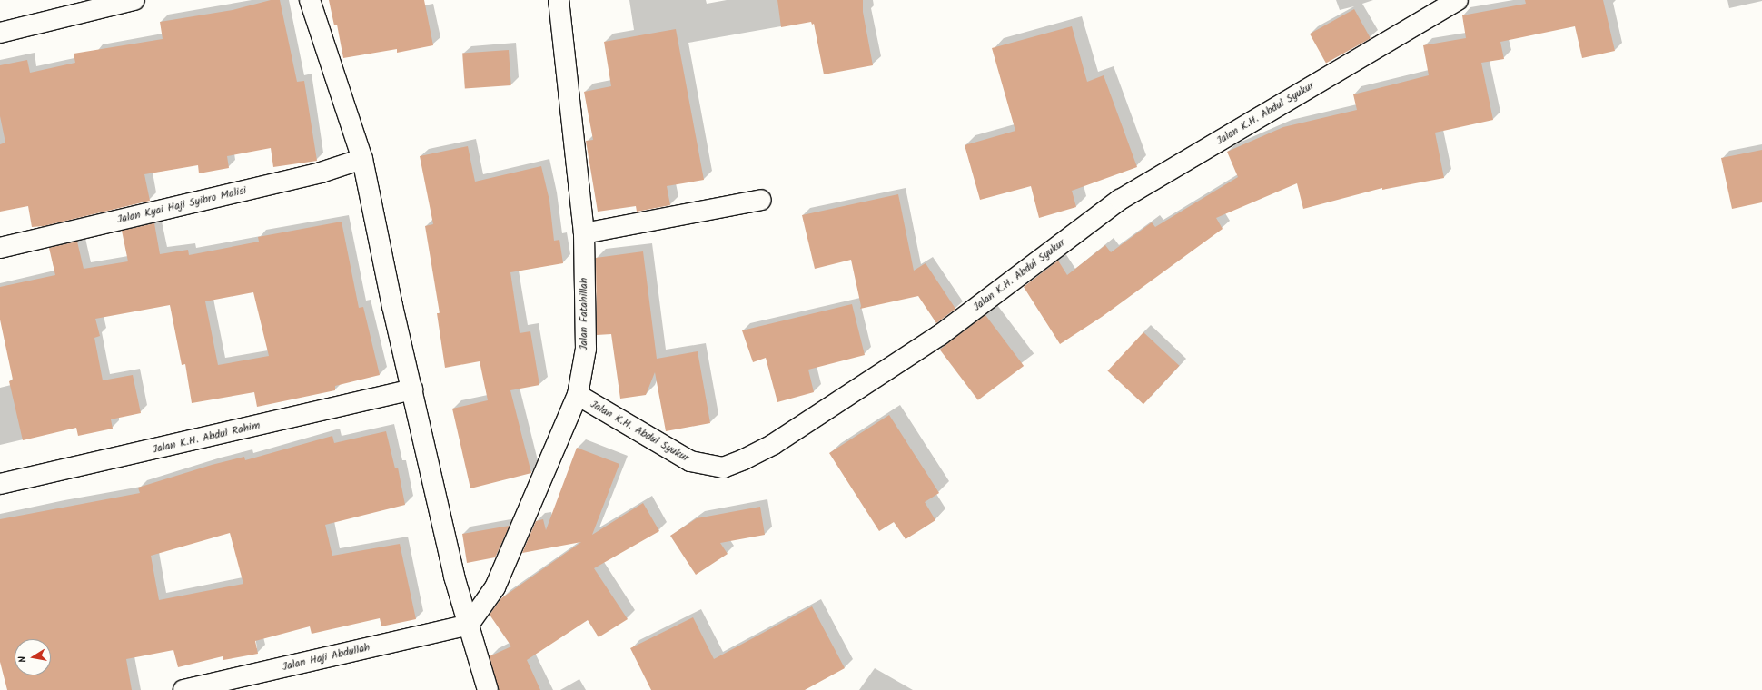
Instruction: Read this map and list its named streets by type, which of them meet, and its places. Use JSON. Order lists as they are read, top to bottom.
{
  "streets": {
    "street": [
      "Jalan K.H. Abdul Syukur",
      "Jalan Kyai Haji Syibro Malisi",
      "Jalan Fatahillah",
      "Jalan K.H. Abdul Rahim",
      "Jalan Haji Abdullah"
    ]
  },
  "crossings": [
    ["Jalan K.H. Abdul Syukur", "Jalan Fatahillah"],
    ["Jalan Fatahillah", "Jalan Haji Abdullah"]
  ],
  "north": "left"
}
